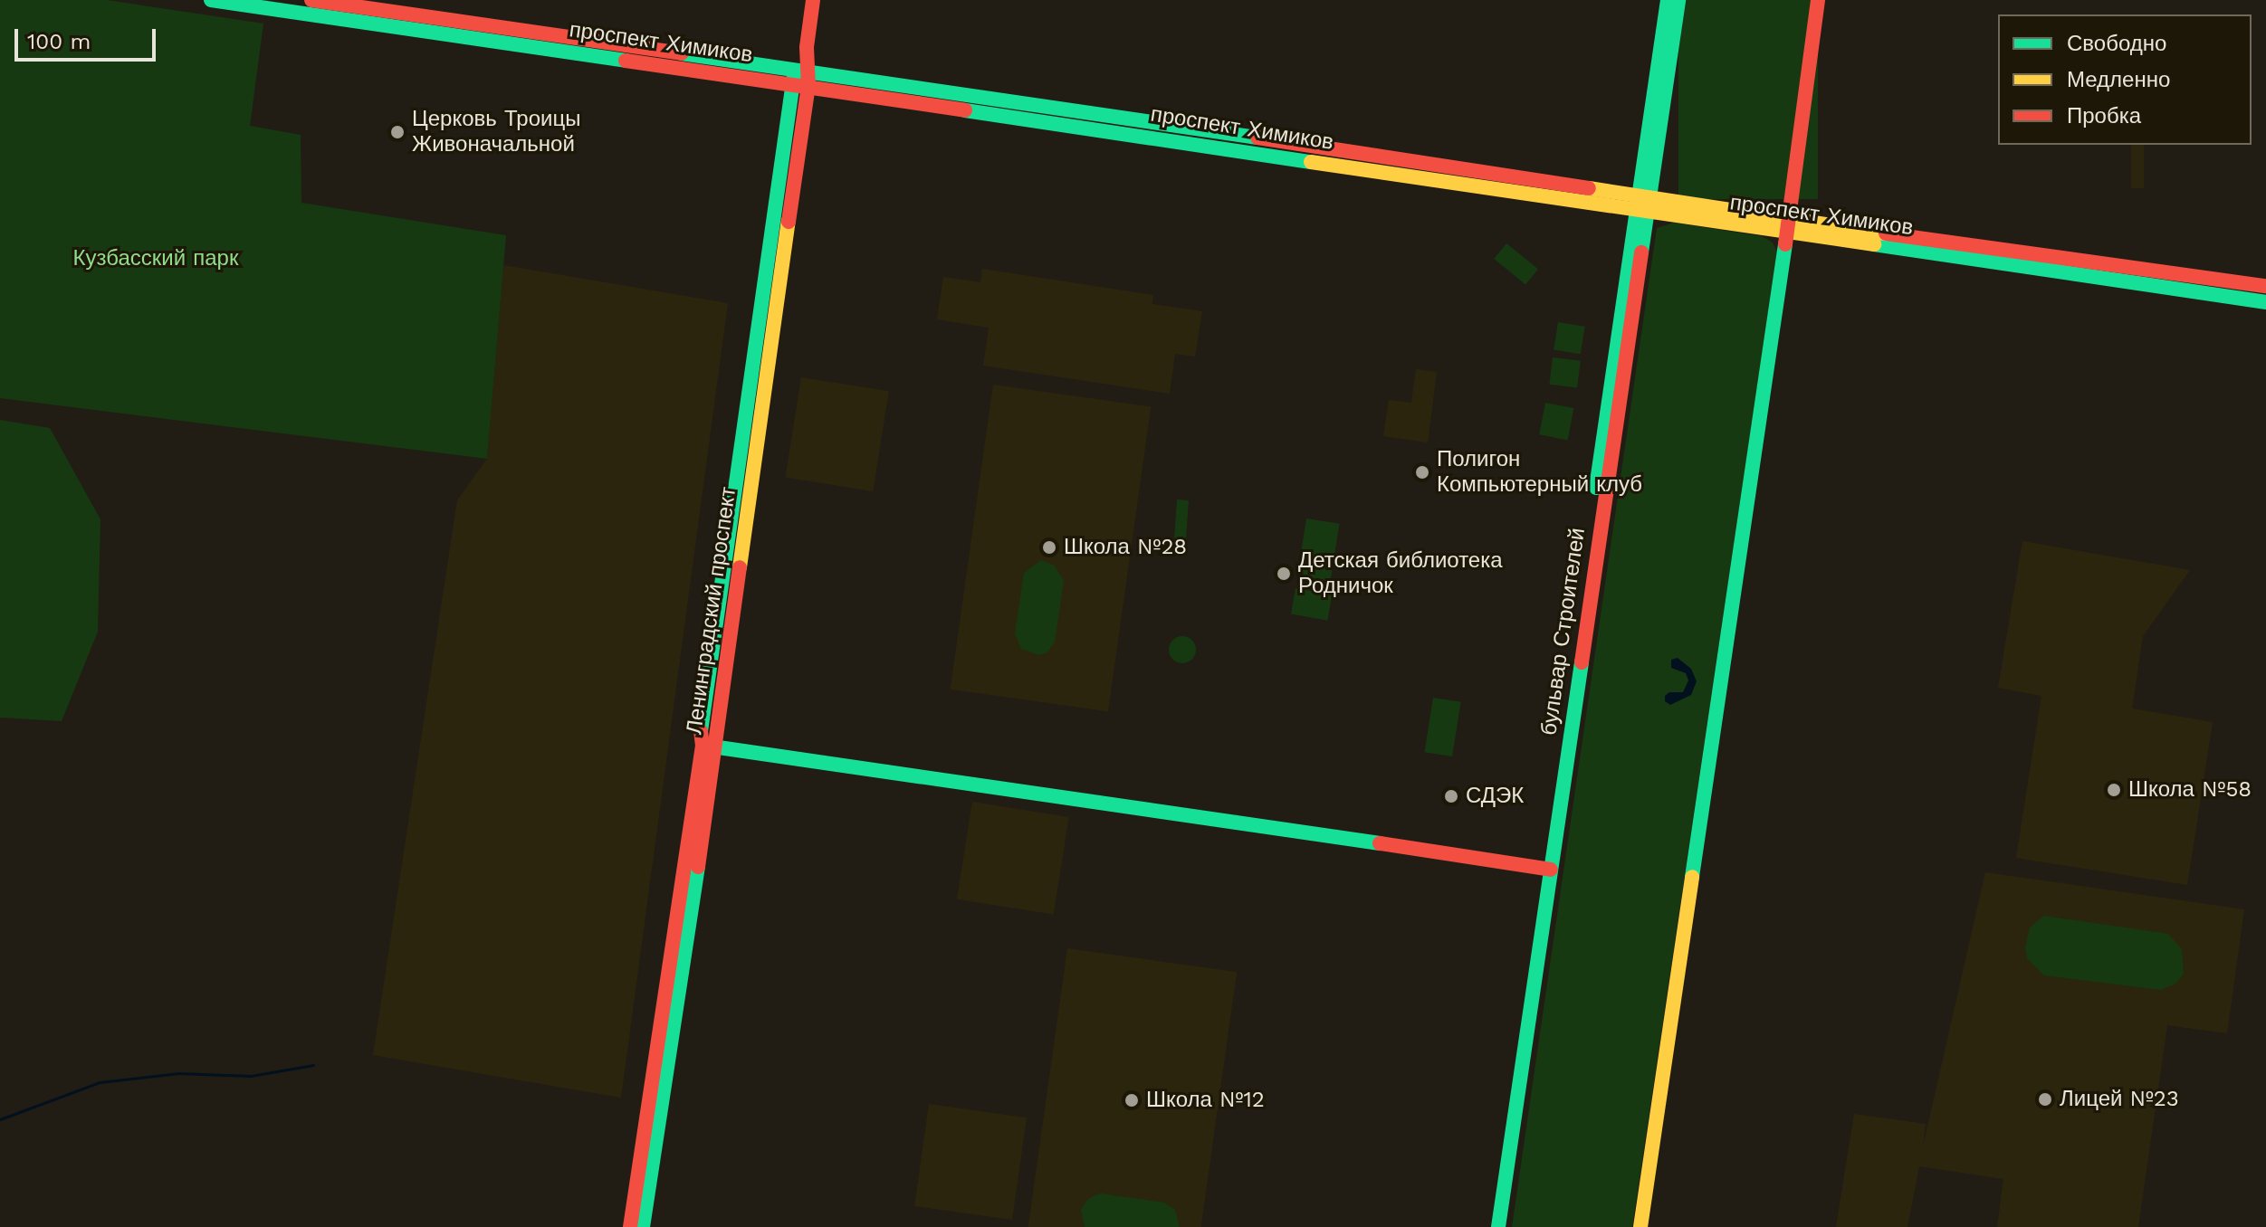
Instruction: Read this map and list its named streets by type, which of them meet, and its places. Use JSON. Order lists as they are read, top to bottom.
{
  "streets": {
    "main road": ["проспект Химиков", "Ленинградский проспект", "бульвар Строителей"]
  },
  "crossings": [
    ["проспект Химиков", "Ленинградский проспект"],
    ["проспект Химиков", "бульвар Строителей"]
  ],
  "parks": ["Кузбасский парк"],
  "places": [
    "Церковь Троицы Живоначальной",
    "Полигон Компьютерный клуб",
    "Школа №28",
    "Детская библиотека Родничок",
    "Школа №58",
    "СДЭК",
    "Лицей №23",
    "Школа №12"
  ],
  "legend": ["Свободно", "Медленно", "Пробка"],
  "scale_bar": "100 m"
}
